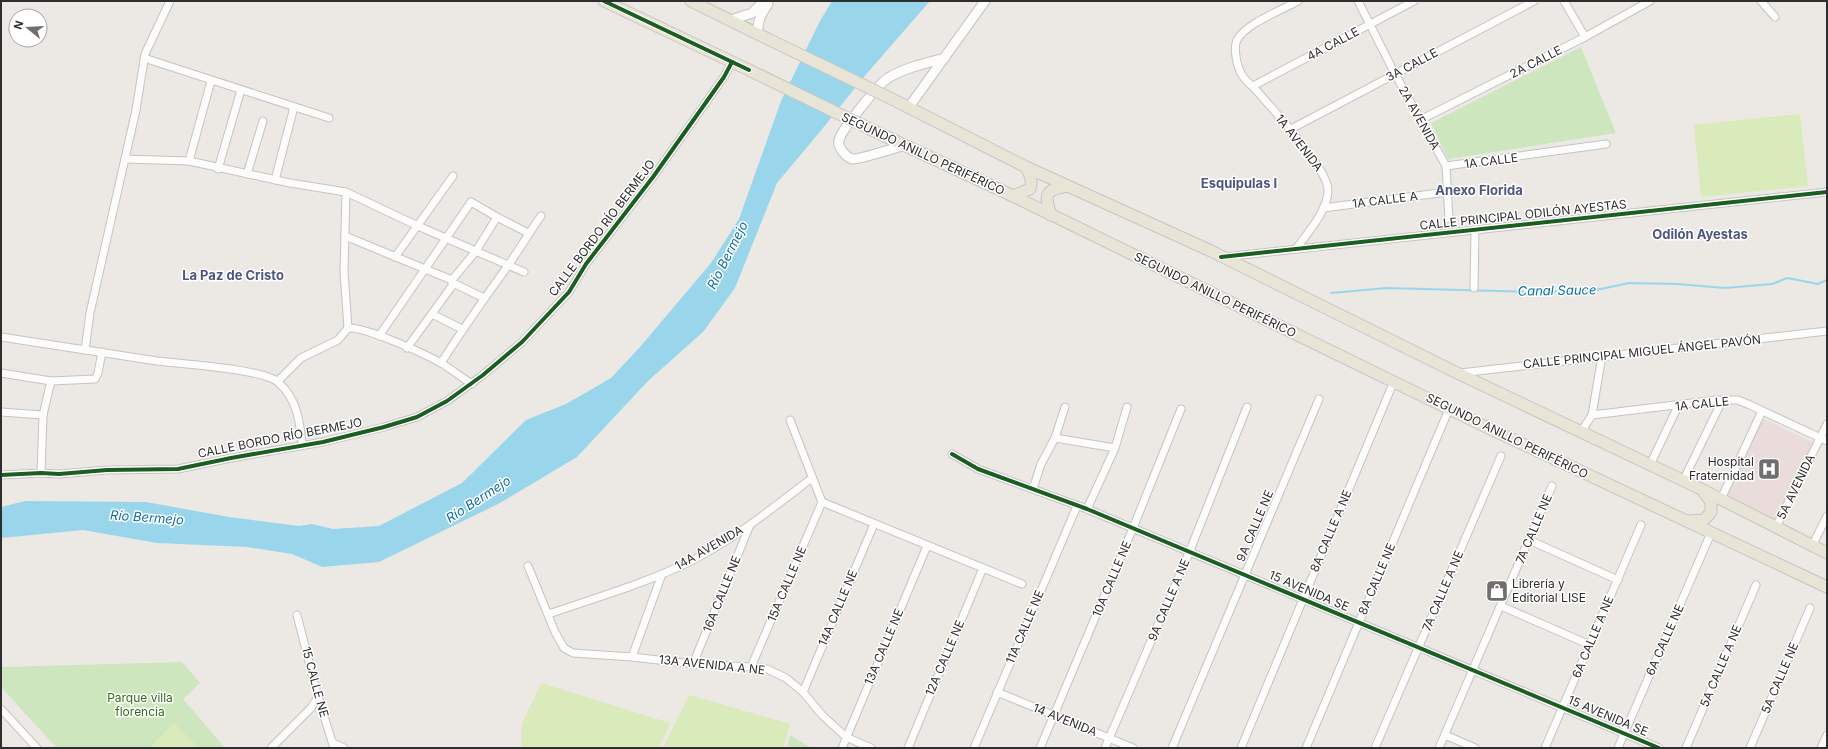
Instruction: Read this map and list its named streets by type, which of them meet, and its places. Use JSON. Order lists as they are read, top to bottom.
{
  "streets": {
    "main road": ["SEGUNDO ANILLO PERIFÉRICO"],
    "street": [
      "4A CALLE",
      "2A CALLE",
      "3A CALLE",
      "2A AVENIDA",
      "1A AVENIDA",
      "1A CALLE",
      "1A CALLE A",
      "CALLE PRINCIPAL ODILÓN AYESTAS",
      "CALLE BORDO RÍO BERMEJO",
      "CALLE PRINCIPAL MIGUEL ÁNGEL PAVÓN",
      "5A AVENIDA",
      "9A CALLE NE",
      "7A CALLE NE",
      "8A CALLE A NE",
      "14A AVENIDA",
      "10A CALLE NE",
      "8A CALLE NE",
      "15A CALLE NE",
      "15 AVENIDA SE",
      "7A CALLE A NE",
      "16A CALLE NE",
      "9A CALLE A NE",
      "14A CALLE NE",
      "11A CALLE NE",
      "6A CALLE A NE",
      "6A CALLE NE",
      "13A CALLE NE",
      "12A CALLE NE",
      "13A AVENIDA A NE",
      "5A CALLE A NE",
      "5A CALLE NE",
      "15 CALLE NE",
      "14 AVENIDA"
    ]
  },
  "crossings": [
    ["4A CALLE", "2A AVENIDA"],
    ["4A CALLE", "1A AVENIDA"],
    ["2A CALLE", "2A AVENIDA"],
    ["3A CALLE", "2A AVENIDA"],
    ["3A CALLE", "1A AVENIDA"],
    ["2A AVENIDA", "1A CALLE"],
    ["2A AVENIDA", "1A CALLE A"],
    ["1A AVENIDA", "1A CALLE A"],
    ["1A AVENIDA", "CALLE PRINCIPAL ODILÓN AYESTAS"],
    ["SEGUNDO ANILLO PERIFÉRICO", "CALLE BORDO RÍO BERMEJO"],
    ["SEGUNDO ANILLO PERIFÉRICO", "8A CALLE A NE"],
    ["SEGUNDO ANILLO PERIFÉRICO", "8A CALLE NE"],
    ["SEGUNDO ANILLO PERIFÉRICO", "6A CALLE NE"],
    ["1A CALLE", "5A AVENIDA"],
    ["9A CALLE NE", "15 AVENIDA SE"],
    ["7A CALLE NE", "15 AVENIDA SE"],
    ["8A CALLE A NE", "15 AVENIDA SE"],
    ["14A AVENIDA", "16A CALLE NE"],
    ["14A AVENIDA", "13A AVENIDA A NE"],
    ["10A CALLE NE", "15 AVENIDA SE"],
    ["10A CALLE NE", "14 AVENIDA"],
    ["8A CALLE NE", "15 AVENIDA SE"],
    ["15A CALLE NE", "13A AVENIDA A NE"],
    ["15 AVENIDA SE", "7A CALLE A NE"],
    ["15 AVENIDA SE", "9A CALLE A NE"],
    ["15 AVENIDA SE", "11A CALLE NE"],
    ["15 AVENIDA SE", "6A CALLE A NE"],
    ["15 AVENIDA SE", "6A CALLE NE"],
    ["16A CALLE NE", "13A AVENIDA A NE"],
    ["9A CALLE A NE", "14 AVENIDA"],
    ["14A CALLE NE", "13A AVENIDA A NE"],
    ["11A CALLE NE", "14 AVENIDA"],
    ["13A CALLE NE", "13A AVENIDA A NE"]
  ],
  "districts": [
    "Esquipulas I",
    "Anexo Florida",
    "Odilón Ayestas",
    "La Paz de Cristo"
  ],
  "water": ["Río Bermejo", "Canal Sauce"],
  "parks": ["Parque villa florencia"],
  "places": {
    "hospital": ["Hospital Fraternidad"],
    "shop": ["Librería y Editorial LISE"]
  },
  "north": "left"
}
